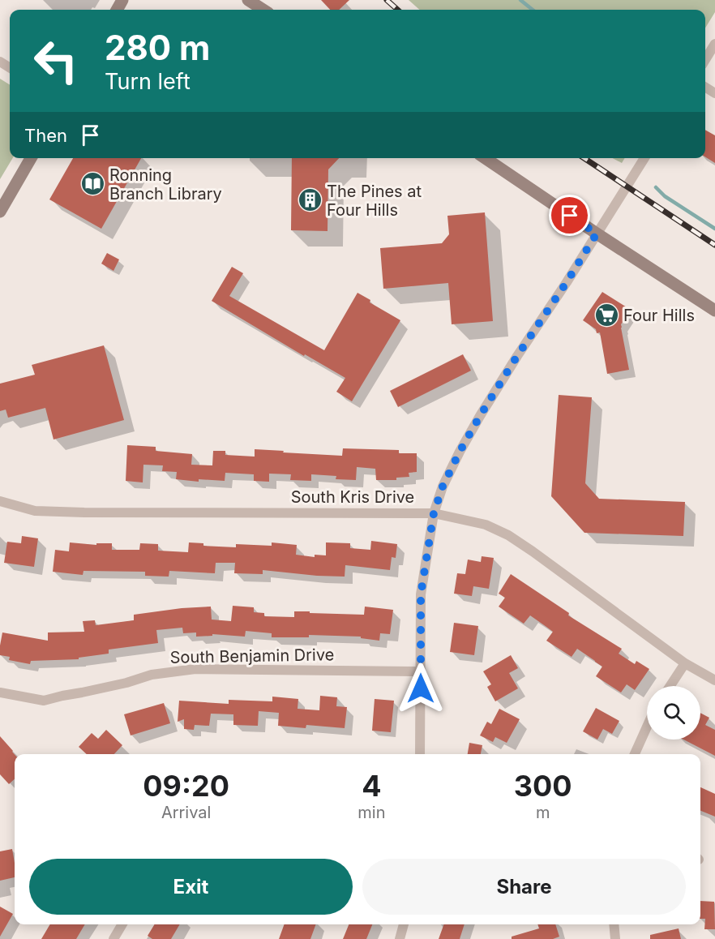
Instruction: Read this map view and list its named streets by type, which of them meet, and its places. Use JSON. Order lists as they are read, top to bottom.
{
  "streets": {
    "street": ["South Kris Drive", "South Benjamin Drive"]
  },
  "places": {
    "library": ["Ronning Branch Library"],
    "building": ["The Pines at Four Hills"],
    "supermarket": ["Four Hills"]
  },
  "page": {
    "turn": ["280 m", "Turn left"],
    "then": "Then",
    "eta": [
      "09:20",
      "Arrival",
      "4",
      "min",
      "300",
      "m"
    ],
    "buttons": ["Exit", "Share"]
  }
}
